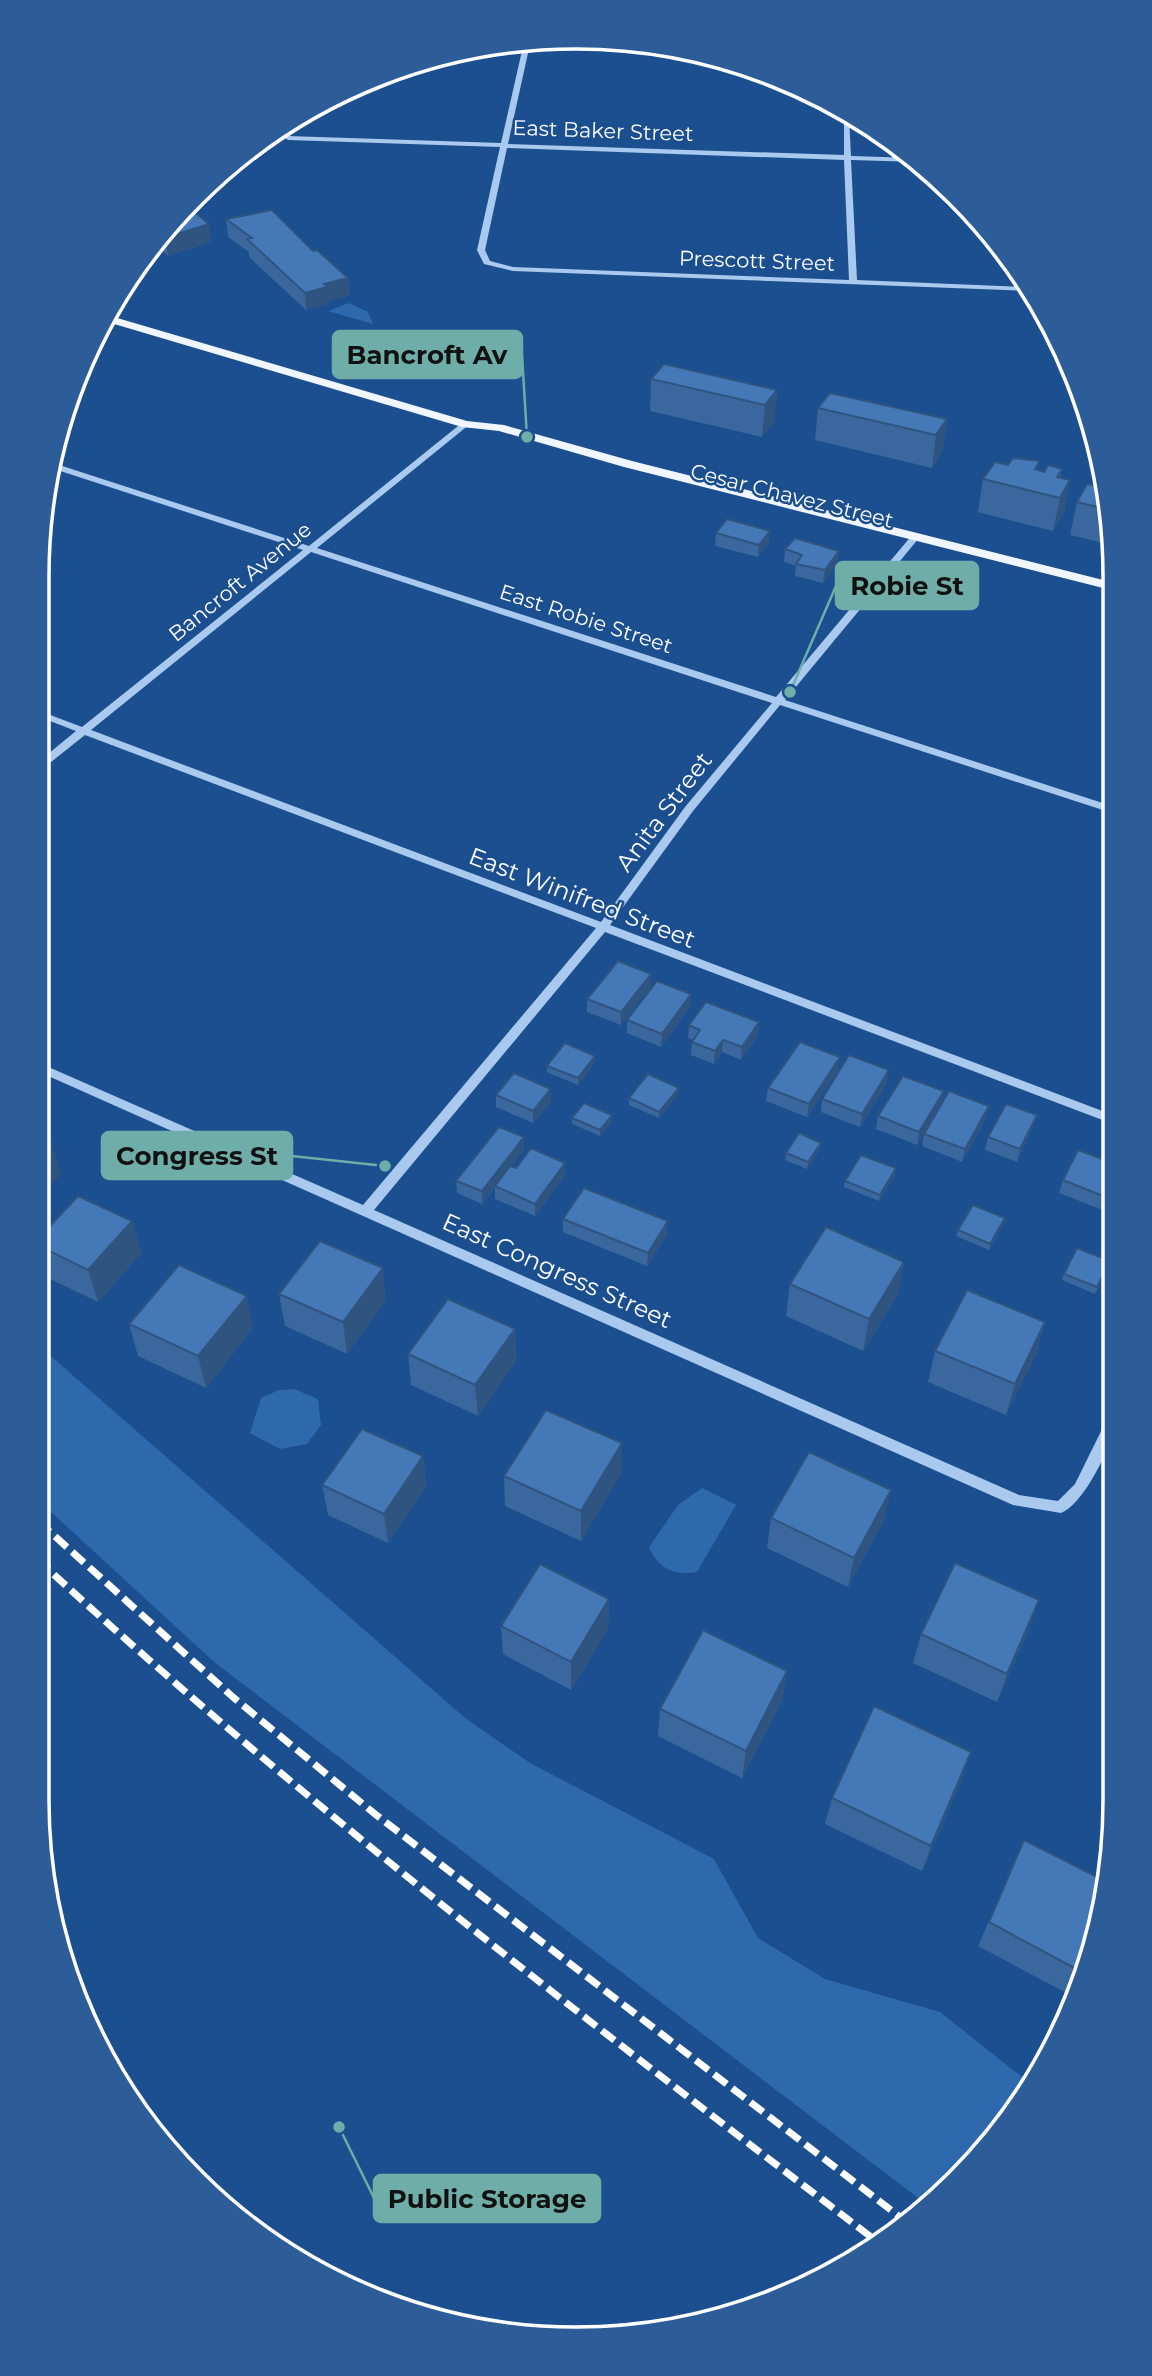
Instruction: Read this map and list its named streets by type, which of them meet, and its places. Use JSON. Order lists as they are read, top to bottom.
{
  "streets": {
    "main road": ["Cesar Chavez Street"],
    "street": [
      "East Baker Street",
      "Prescott Street",
      "Bancroft Avenue",
      "East Robie Street",
      "Anita Street",
      "East Winifred Street",
      "East Congress Street"
    ]
  },
  "crossings": [
    ["East Baker Street", "Prescott Street"],
    ["Cesar Chavez Street", "Bancroft Avenue"],
    ["Cesar Chavez Street", "Anita Street"],
    ["Bancroft Avenue", "East Robie Street"],
    ["Bancroft Avenue", "East Winifred Street"],
    ["East Robie Street", "Anita Street"],
    ["Anita Street", "East Winifred Street"],
    ["Anita Street", "East Congress Street"]
  ],
  "places": [
    "Bancroft Av",
    "Robie St",
    "Congress St",
    "Public Storage"
  ]
}
